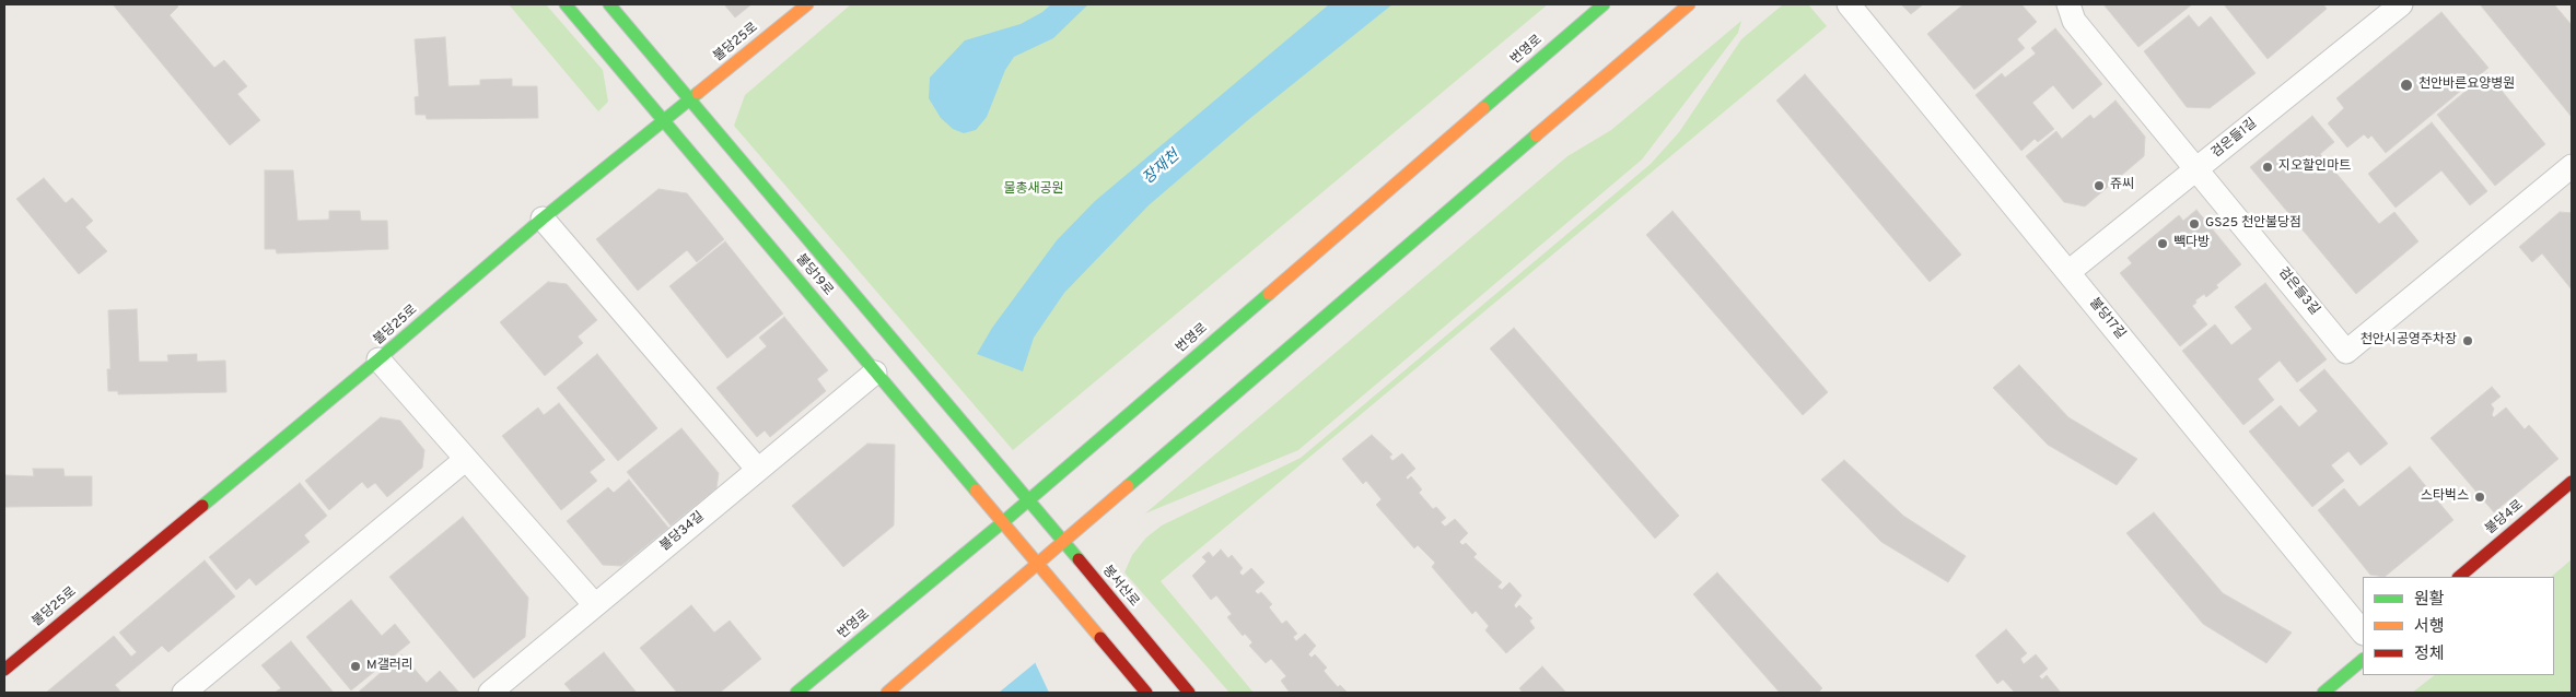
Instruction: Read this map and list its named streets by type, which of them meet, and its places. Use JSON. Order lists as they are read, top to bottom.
{
  "streets": {
    "street": [
      "불당25로",
      "번영로",
      "검은들1길",
      "불당19로",
      "검은들3길",
      "불당17길",
      "불당4로",
      "불당34길",
      "봉서산로"
    ]
  },
  "crossings": [
    ["불당25로", "불당19로"],
    ["번영로", "불당19로"],
    ["번영로", "봉서산로"],
    ["검은들1길", "검은들3길"],
    ["검은들1길", "불당17길"],
    ["불당19로", "불당34길"],
    ["불당19로", "봉서산로"]
  ],
  "water": ["장재천"],
  "parks": ["물총새공원"],
  "places": [
    "천안바른요양병원",
    "지오할인마트",
    "쥬씨",
    "GS25 천안불당점",
    "빽다방",
    "천안시공영주차장",
    "스타벅스",
    "M갤러리"
  ],
  "legend": ["원활", "서행", "정체"]
}
